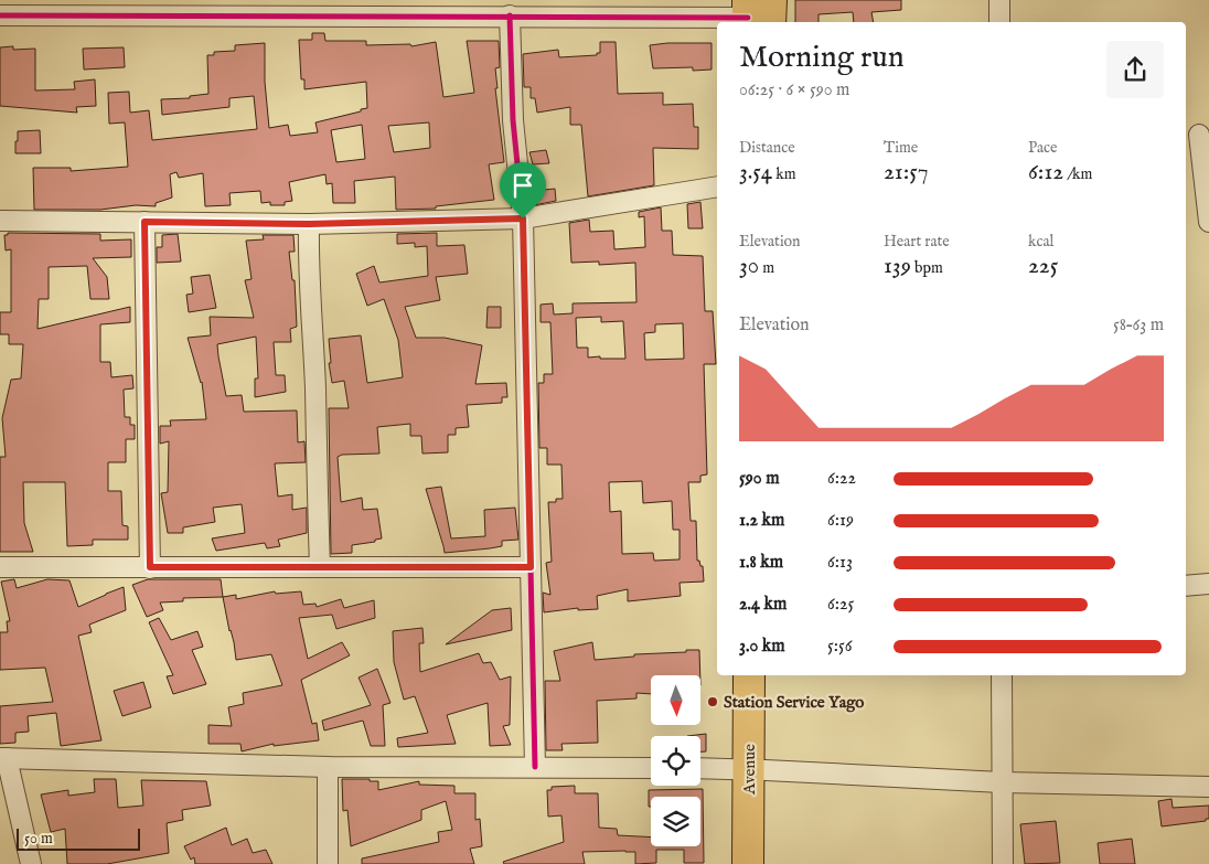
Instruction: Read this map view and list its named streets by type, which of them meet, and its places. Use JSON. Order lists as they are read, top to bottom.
{
  "streets": {
    "highway": ["Avenue"]
  },
  "places": ["Station Service Yago"],
  "scale_bar": "50 m",
  "north": "bottom",
  "page": {
    "heading": ["Morning run", "06:25 · 6 × 590 m"],
    "stats": [
      ["Distance", "3.54 km"],
      ["Time", "21:57"],
      ["Pace", "6:12 /km"],
      ["Elevation", "30 m"],
      ["Heart rate", "139 bpm"],
      ["kcal", "225"]
    ],
    "chart": ["Elevation", "58–63 m"],
    "list": [
      {
        "name": "590 m",
        "note": "6:22"
      },
      {
        "name": "1.2 km",
        "note": "6:19"
      },
      {
        "name": "1.8 km",
        "note": "6:13"
      },
      {
        "name": "2.4 km",
        "note": "6:25"
      },
      {
        "name": "3.0 km",
        "note": "5:56"
      }
    ],
    "scale": "50 m"
  }
}
